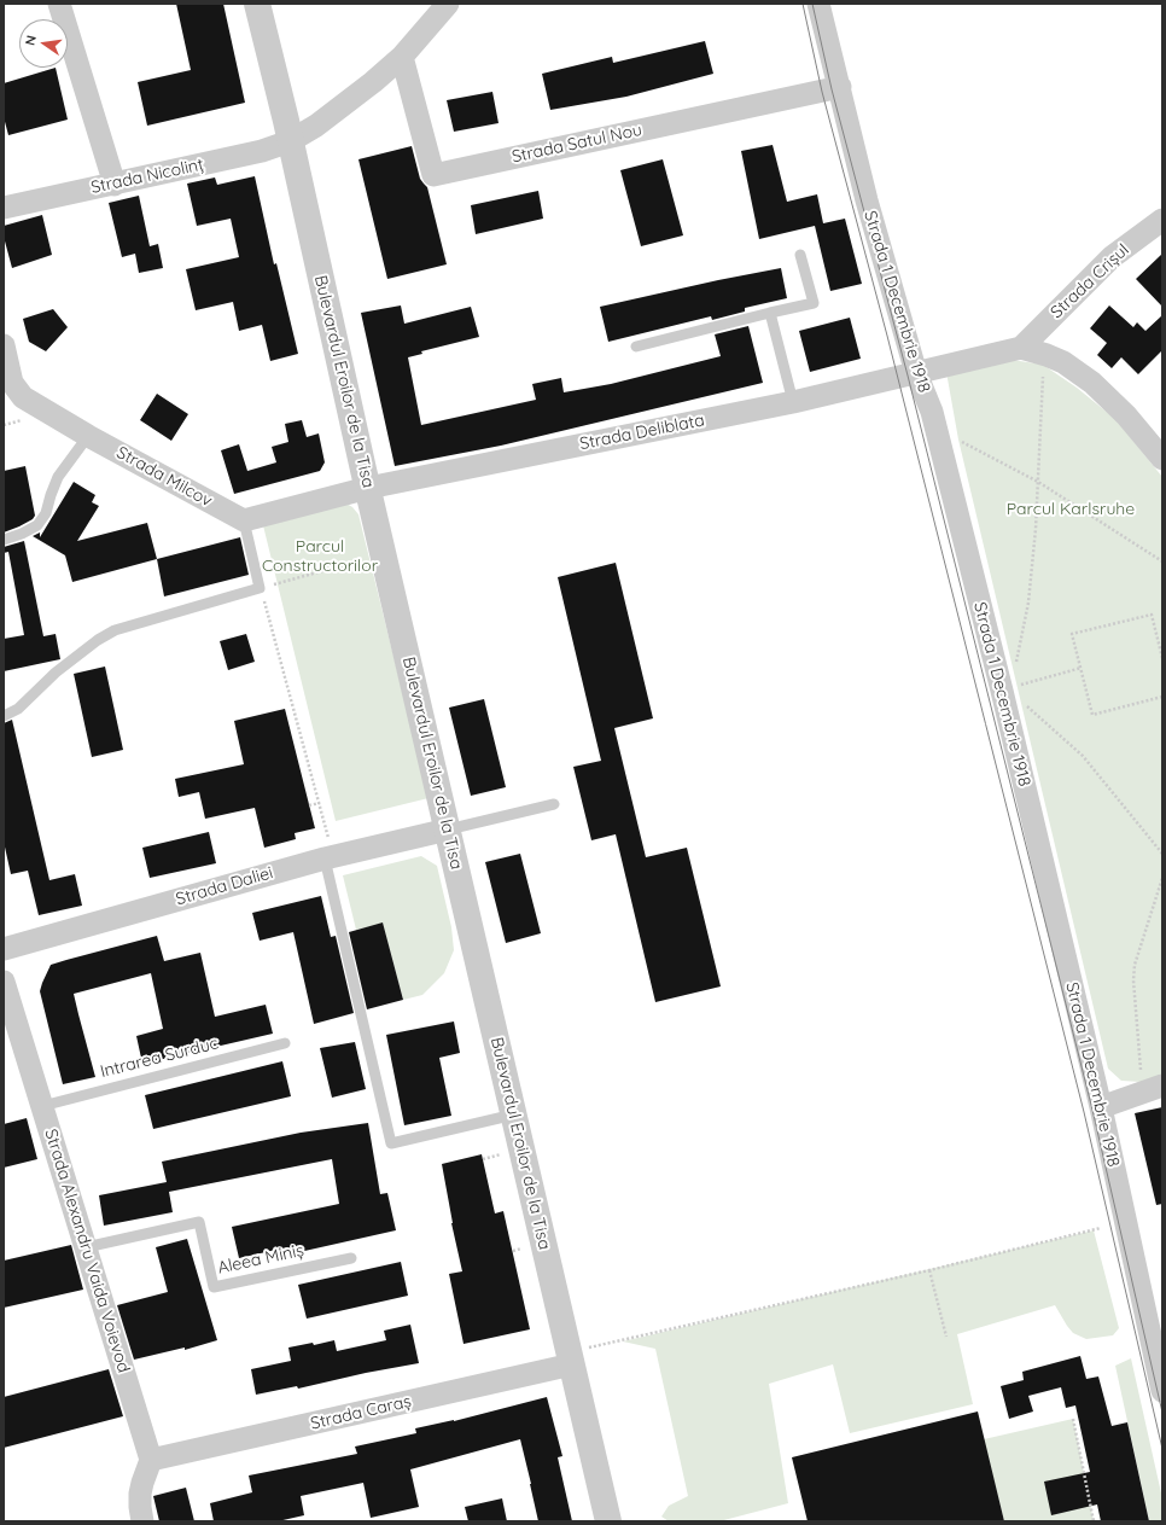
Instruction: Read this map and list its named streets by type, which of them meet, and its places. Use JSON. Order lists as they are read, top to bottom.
{
  "streets": {
    "street": [
      "Strada Satul Nou",
      "Strada Nicolinț",
      "Strada Crișul",
      "Strada 1 Decembrie 1918",
      "Bulevardul Eroilor de la Tisa",
      "Strada Deliblata",
      "Strada Milcov",
      "Strada Daliei",
      "Strada Alexandru Vaida Voievod",
      "Strada Caraș"
    ],
    "lane": ["Intrarea Surduc", "Aleea Miniș"]
  },
  "crossings": [
    ["Strada Satul Nou", "Strada Nicolinț"],
    ["Strada Satul Nou", "Strada 1 Decembrie 1918"],
    ["Strada Nicolinț", "Bulevardul Eroilor de la Tisa"],
    ["Strada Crișul", "Strada Deliblata"],
    ["Strada 1 Decembrie 1918", "Strada Deliblata"],
    ["Bulevardul Eroilor de la Tisa", "Strada Deliblata"],
    ["Bulevardul Eroilor de la Tisa", "Strada Daliei"],
    ["Bulevardul Eroilor de la Tisa", "Strada Caraș"],
    ["Intrarea Surduc", "Strada Alexandru Vaida Voievod"],
    ["Strada Alexandru Vaida Voievod", "Aleea Miniș"],
    ["Strada Alexandru Vaida Voievod", "Strada Caraș"]
  ],
  "parks": ["Parcul Karlsruhe", "Parcul Constructorilor"],
  "north": "left"
}
